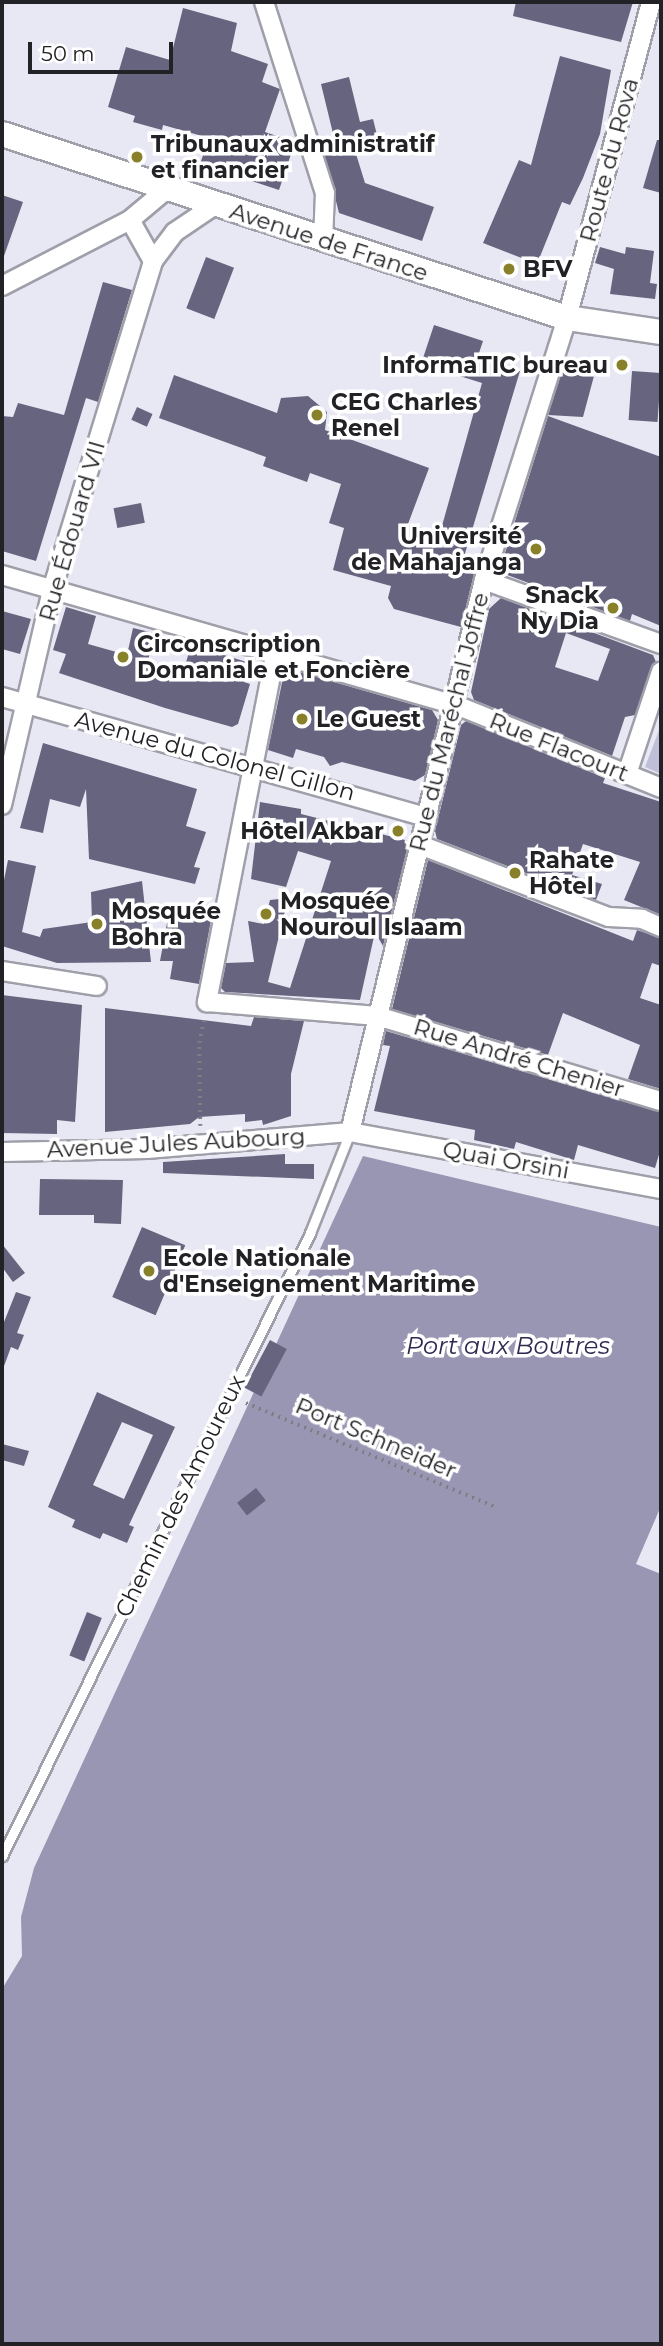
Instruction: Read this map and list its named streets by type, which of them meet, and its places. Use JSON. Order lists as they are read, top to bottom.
{
  "streets": {
    "main road": ["Avenue de France"],
    "street": [
      "Route du Rova",
      "Rue Édouard VII",
      "Rue du Maréchal Joffre",
      "Rue Flacourt",
      "Avenue du Colonel Gillon",
      "Rue André Chenier",
      "Avenue Jules Aubourg",
      "Quai Orsini"
    ],
    "lane": ["Chemin des Amoureux"],
    "path": ["Port Schneider"]
  },
  "crossings": [
    ["Route du Rova", "Avenue de France"],
    ["Route du Rova", "Rue du Maréchal Joffre"],
    ["Avenue de France", "Rue du Maréchal Joffre"],
    ["Rue Édouard VII", "Rue Flacourt"],
    ["Rue Édouard VII", "Avenue du Colonel Gillon"],
    ["Rue du Maréchal Joffre", "Rue Flacourt"],
    ["Rue du Maréchal Joffre", "Avenue du Colonel Gillon"],
    ["Rue du Maréchal Joffre", "Rue André Chenier"],
    ["Rue du Maréchal Joffre", "Avenue Jules Aubourg"],
    ["Rue du Maréchal Joffre", "Quai Orsini"],
    ["Rue du Maréchal Joffre", "Chemin des Amoureux"],
    ["Avenue Jules Aubourg", "Quai Orsini"],
    ["Avenue Jules Aubourg", "Chemin des Amoureux"],
    ["Quai Orsini", "Chemin des Amoureux"]
  ],
  "water": ["Port aux Boutres"],
  "places": [
    "Tribunaux administratif et financier",
    "BFV",
    "InformaTIC bureau",
    "CEG Charles Renel",
    "Université de Mahajanga",
    "Snack Ny Dia",
    "Circonscription Domaniale et Foncière",
    "Le Guest",
    "Hôtel Akbar",
    "Rahate Hôtel",
    "Mosquée Nouroul Islaam",
    "Mosquée Bohra",
    "Ecole Nationale d'Enseignement Maritime"
  ],
  "scale_bar": "50 m"
}
